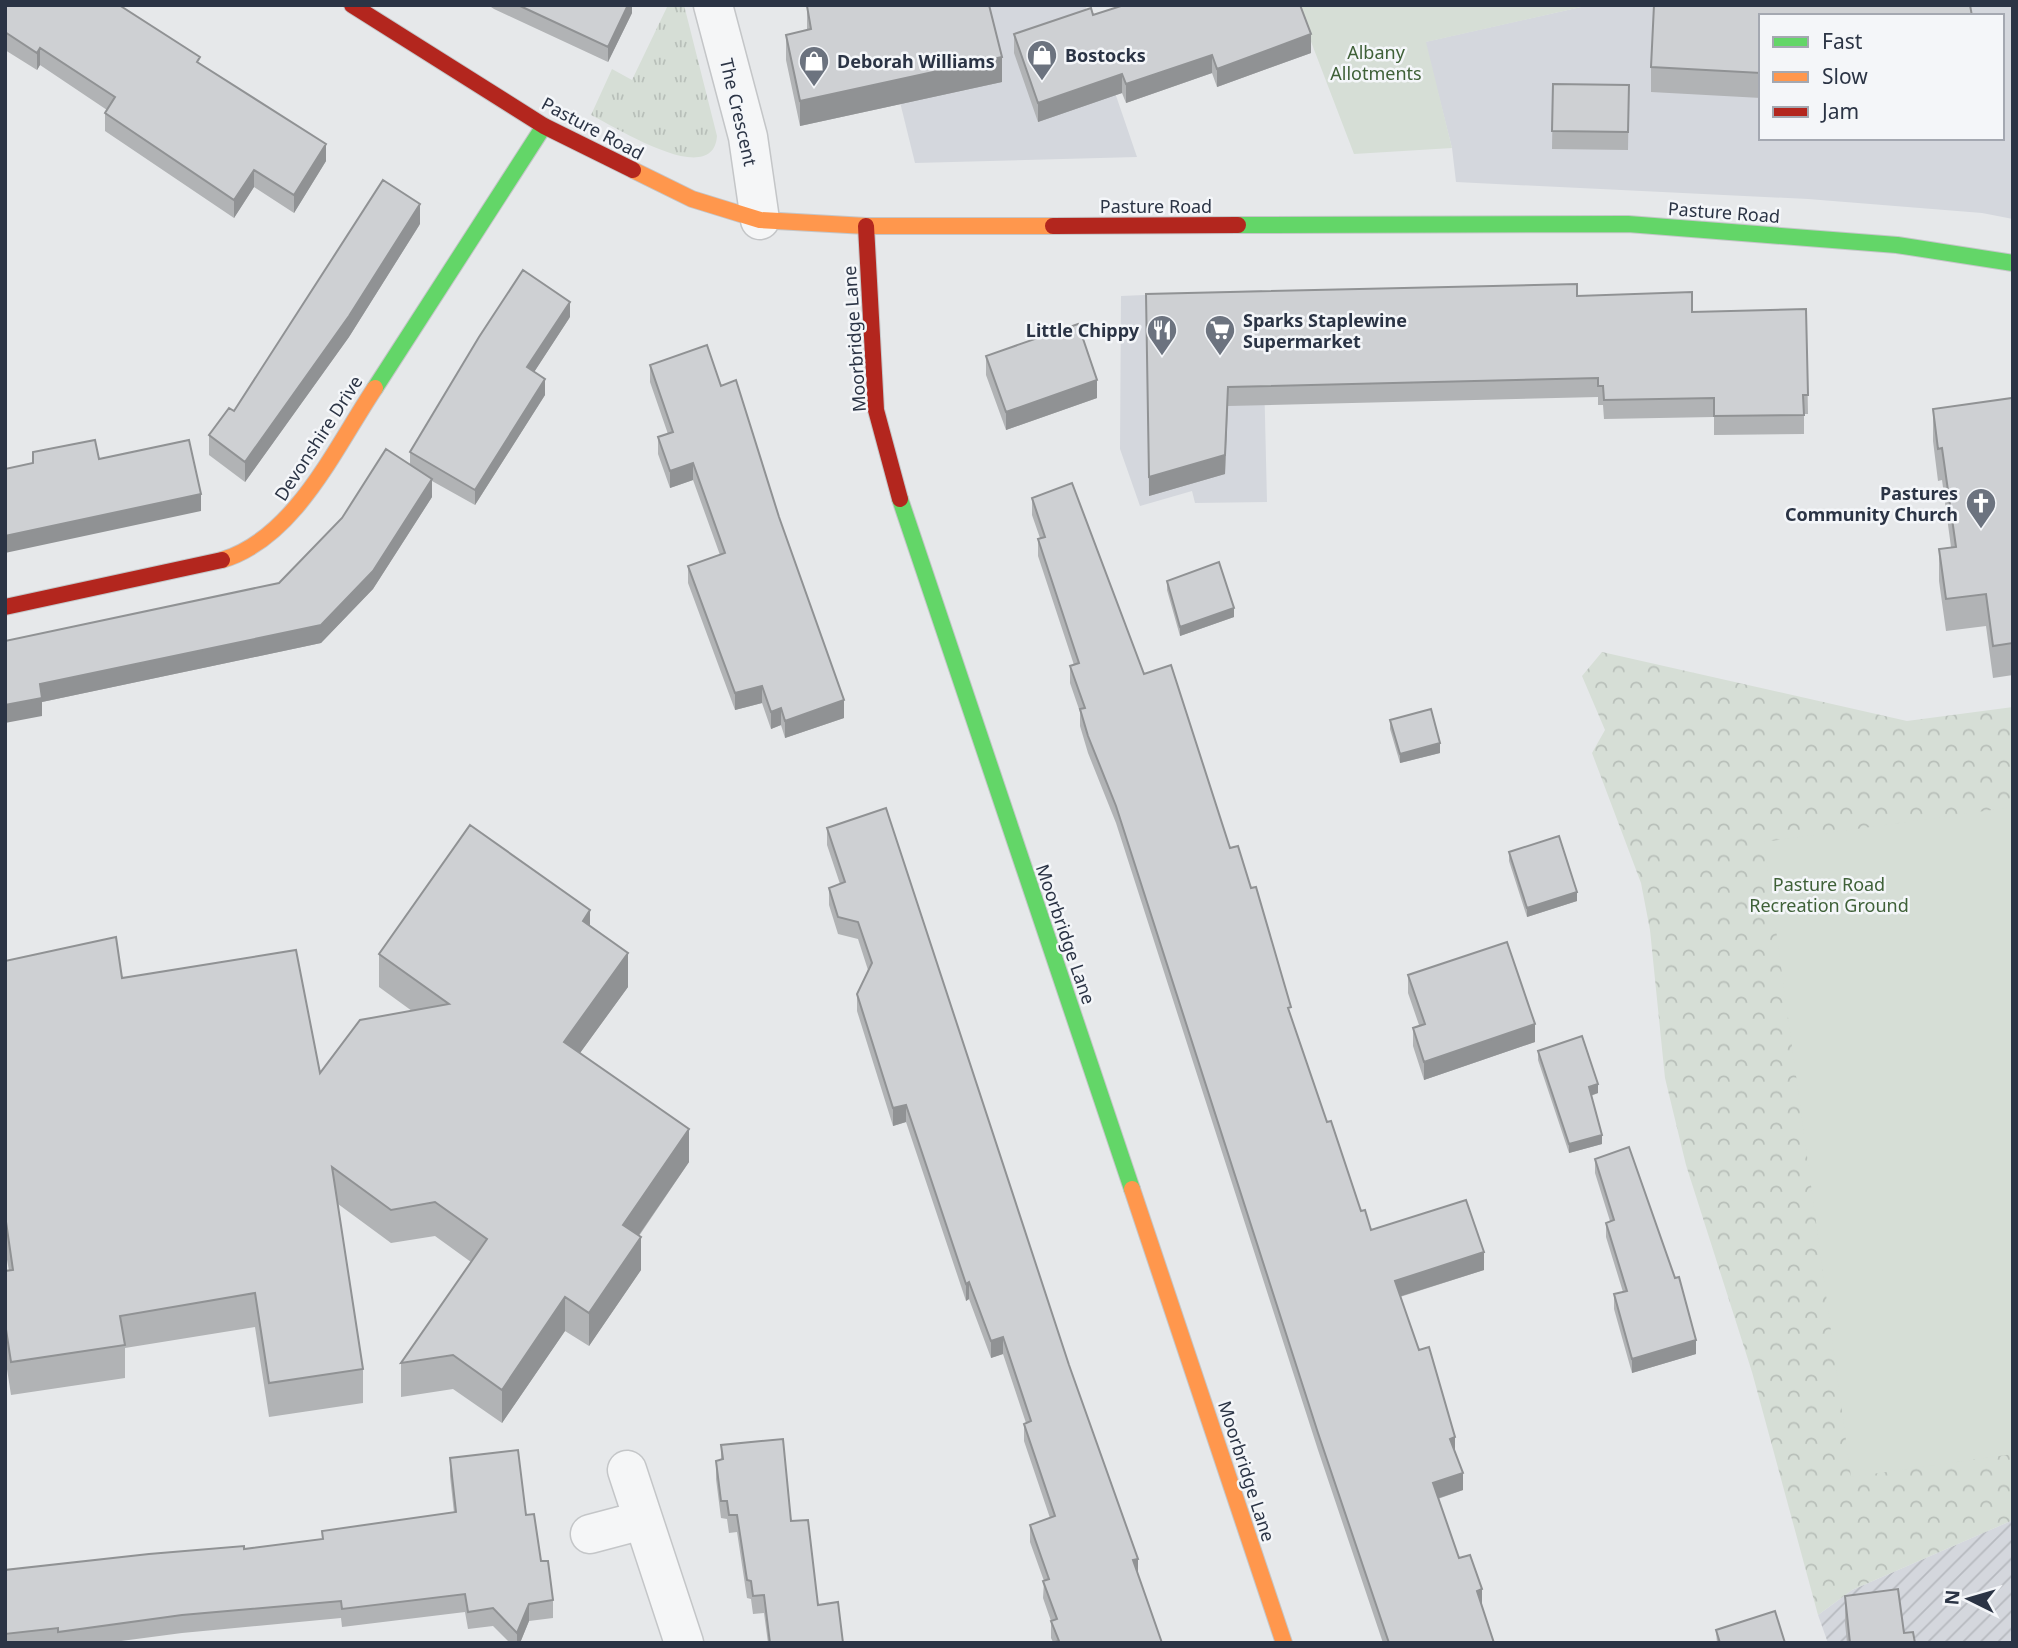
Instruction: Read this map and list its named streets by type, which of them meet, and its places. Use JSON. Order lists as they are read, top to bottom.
{
  "streets": {
    "street": [
      "The Crescent",
      "Pasture Road",
      "Moorbridge Lane",
      "Devonshire Drive"
    ]
  },
  "crossings": [
    ["The Crescent", "Pasture Road"],
    ["Pasture Road", "Moorbridge Lane"],
    ["Pasture Road", "Devonshire Drive"]
  ],
  "parks": ["Albany Allotments", "Pasture Road Recreation Ground"],
  "places": {
    "shop": ["Bostocks", "Deborah Williams"],
    "restaurant": ["Little Chippy"],
    "supermarket": ["Sparks Staplewine Supermarket"],
    "church": ["Pastures Community Church"]
  },
  "legend": ["Fast", "Slow", "Jam"],
  "north": "left"
}
